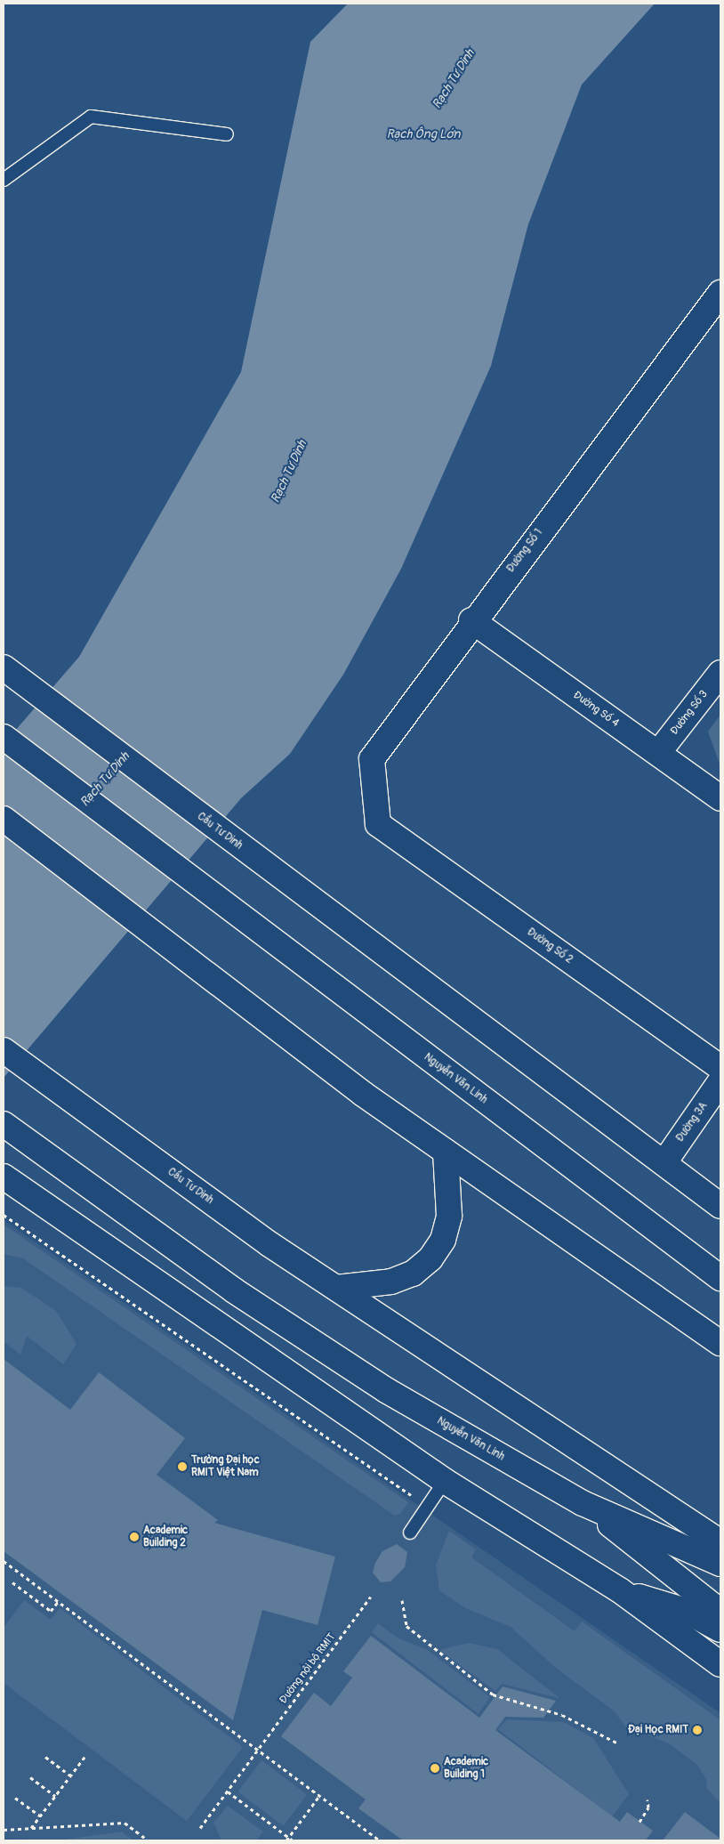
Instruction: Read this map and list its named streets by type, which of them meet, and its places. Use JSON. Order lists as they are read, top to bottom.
{
  "streets": {
    "main road": [
      "Đường Số 1",
      "Đường Số 4",
      "Đường Số 3",
      "Cầu Tư Dinh",
      "Đường Số 2",
      "Nguyễn Văn Linh",
      "Đường 3A"
    ],
    "path": ["Đường nội bộ RMIT"]
  },
  "crossings": [
    ["Đường Số 1", "Đường Số 4"],
    ["Đường Số 1", "Đường Số 2"],
    ["Đường Số 4", "Đường Số 3"],
    ["Cầu Tư Dinh", "Đường 3A"]
  ],
  "water": ["Rạch Tư Dinh", "Rạch Ông Lớn"],
  "places": [
    "Trường Đại học RMIT Việt Nam",
    "Academic Building 2",
    "Đại Học RMIT",
    "Academic Building 1"
  ]
}
